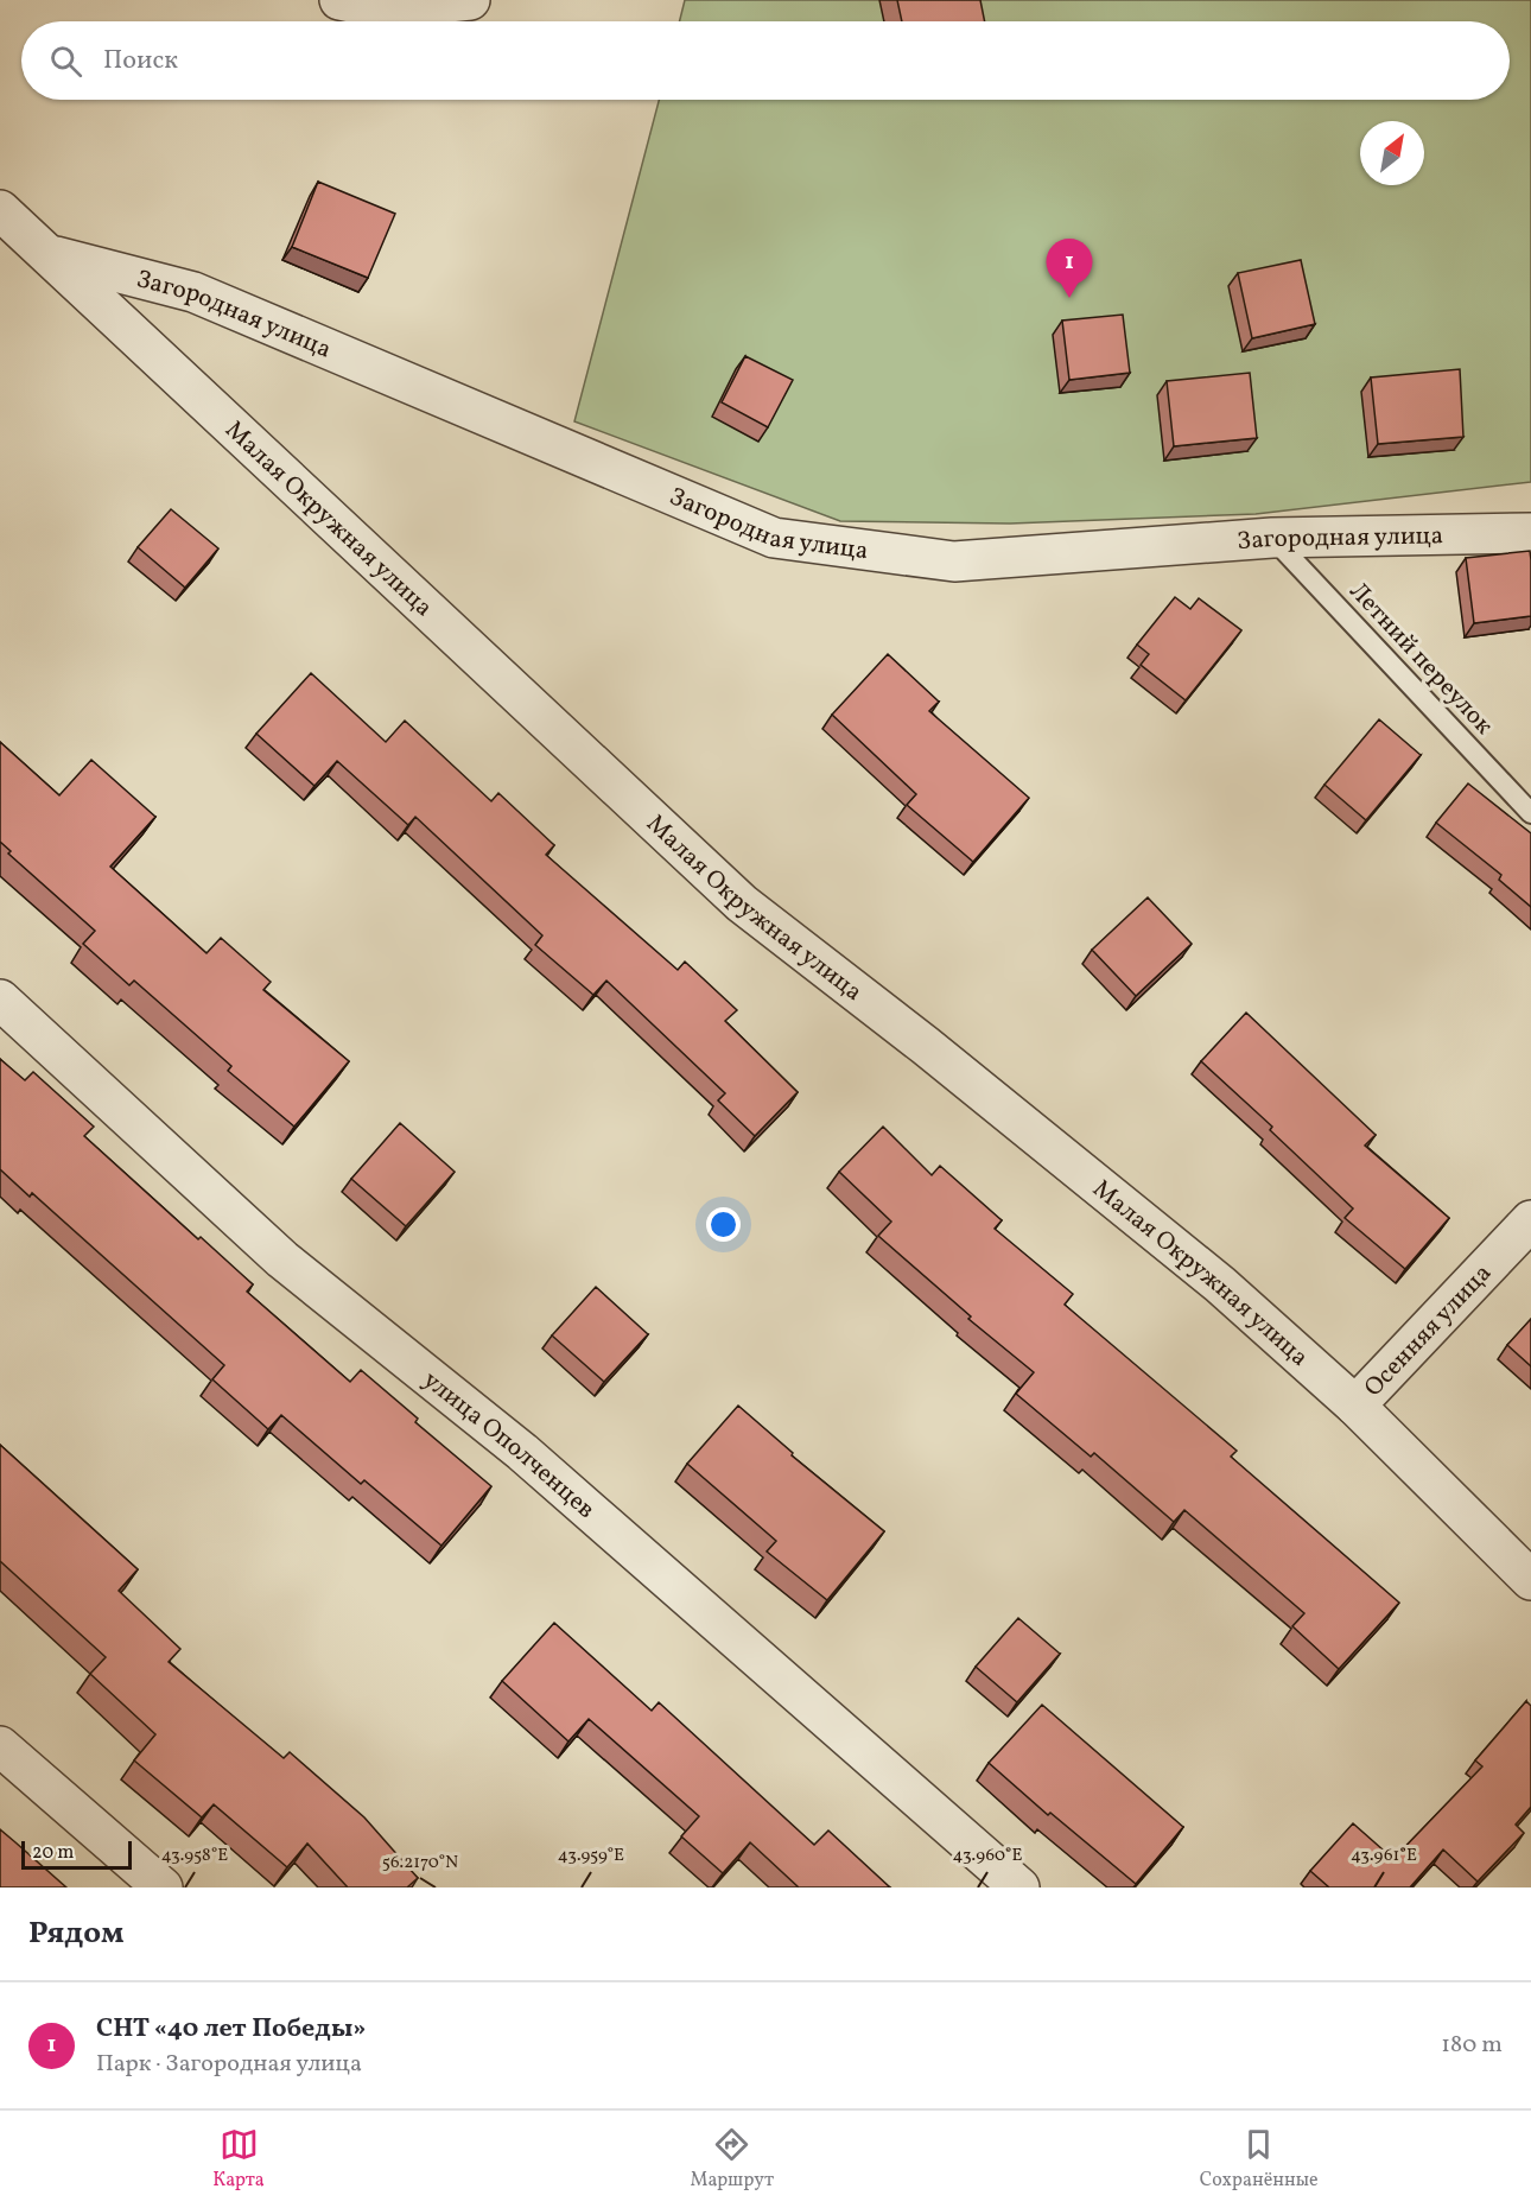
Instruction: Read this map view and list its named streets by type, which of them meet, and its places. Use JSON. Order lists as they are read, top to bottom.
{
  "streets": {
    "street": [
      "Загородная улица",
      "Малая Окружная улица",
      "Осенняя улица",
      "улица Ополченцев"
    ],
    "lane": ["Летний переулок"]
  },
  "crossings": [
    ["Загородная улица", "Малая Окружная улица"],
    ["Загородная улица", "Летний переулок"],
    ["Малая Окружная улица", "Осенняя улица"]
  ],
  "scale_bar": "20 m",
  "north": "top right",
  "page": {
    "search": "Поиск",
    "pins": "1",
    "scale": "20 m",
    "heading": "Рядом",
    "list": [
      {
        "mark": "1",
        "name": "СНТ «40 лет Победы»",
        "note": "Парк · Загородная улица",
        "value": "180 m"
      }
    ],
    "nav": ["Карта", "Маршрут", "Сохранённые"]
  },
  "coordinates": [
    "43.958°E",
    "43.959°E",
    "43.960°E",
    "43.961°E",
    "56.2170°N"
  ]
}
